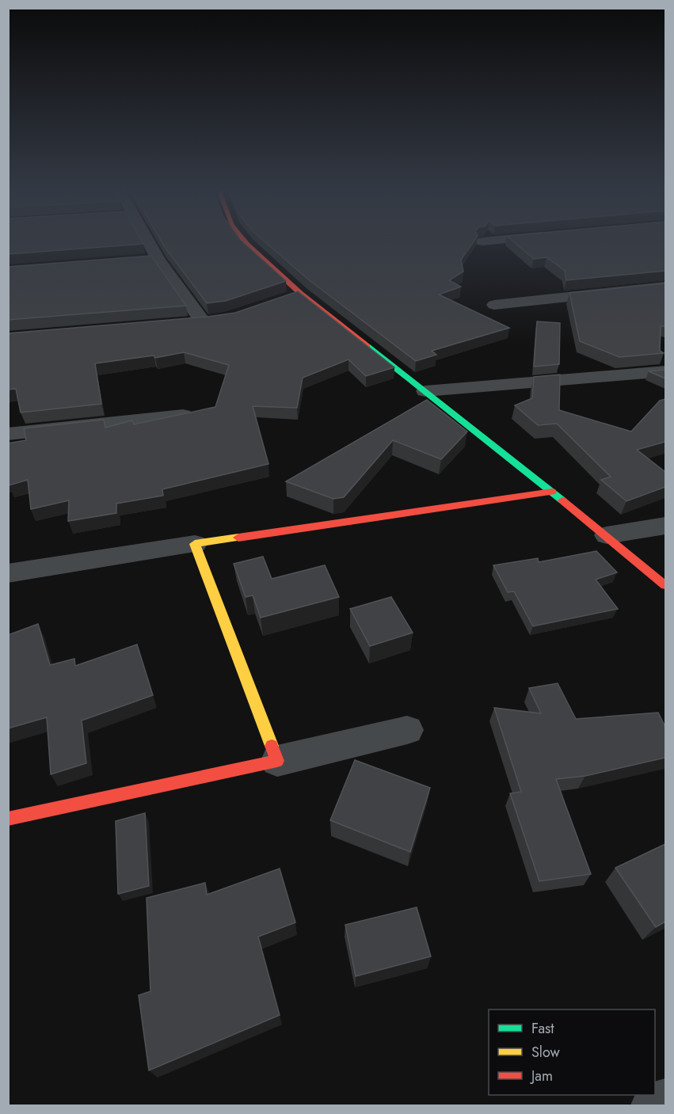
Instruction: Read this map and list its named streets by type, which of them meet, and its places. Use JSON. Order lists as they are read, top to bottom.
{
  "legend": ["Fast", "Slow", "Jam"]
}
